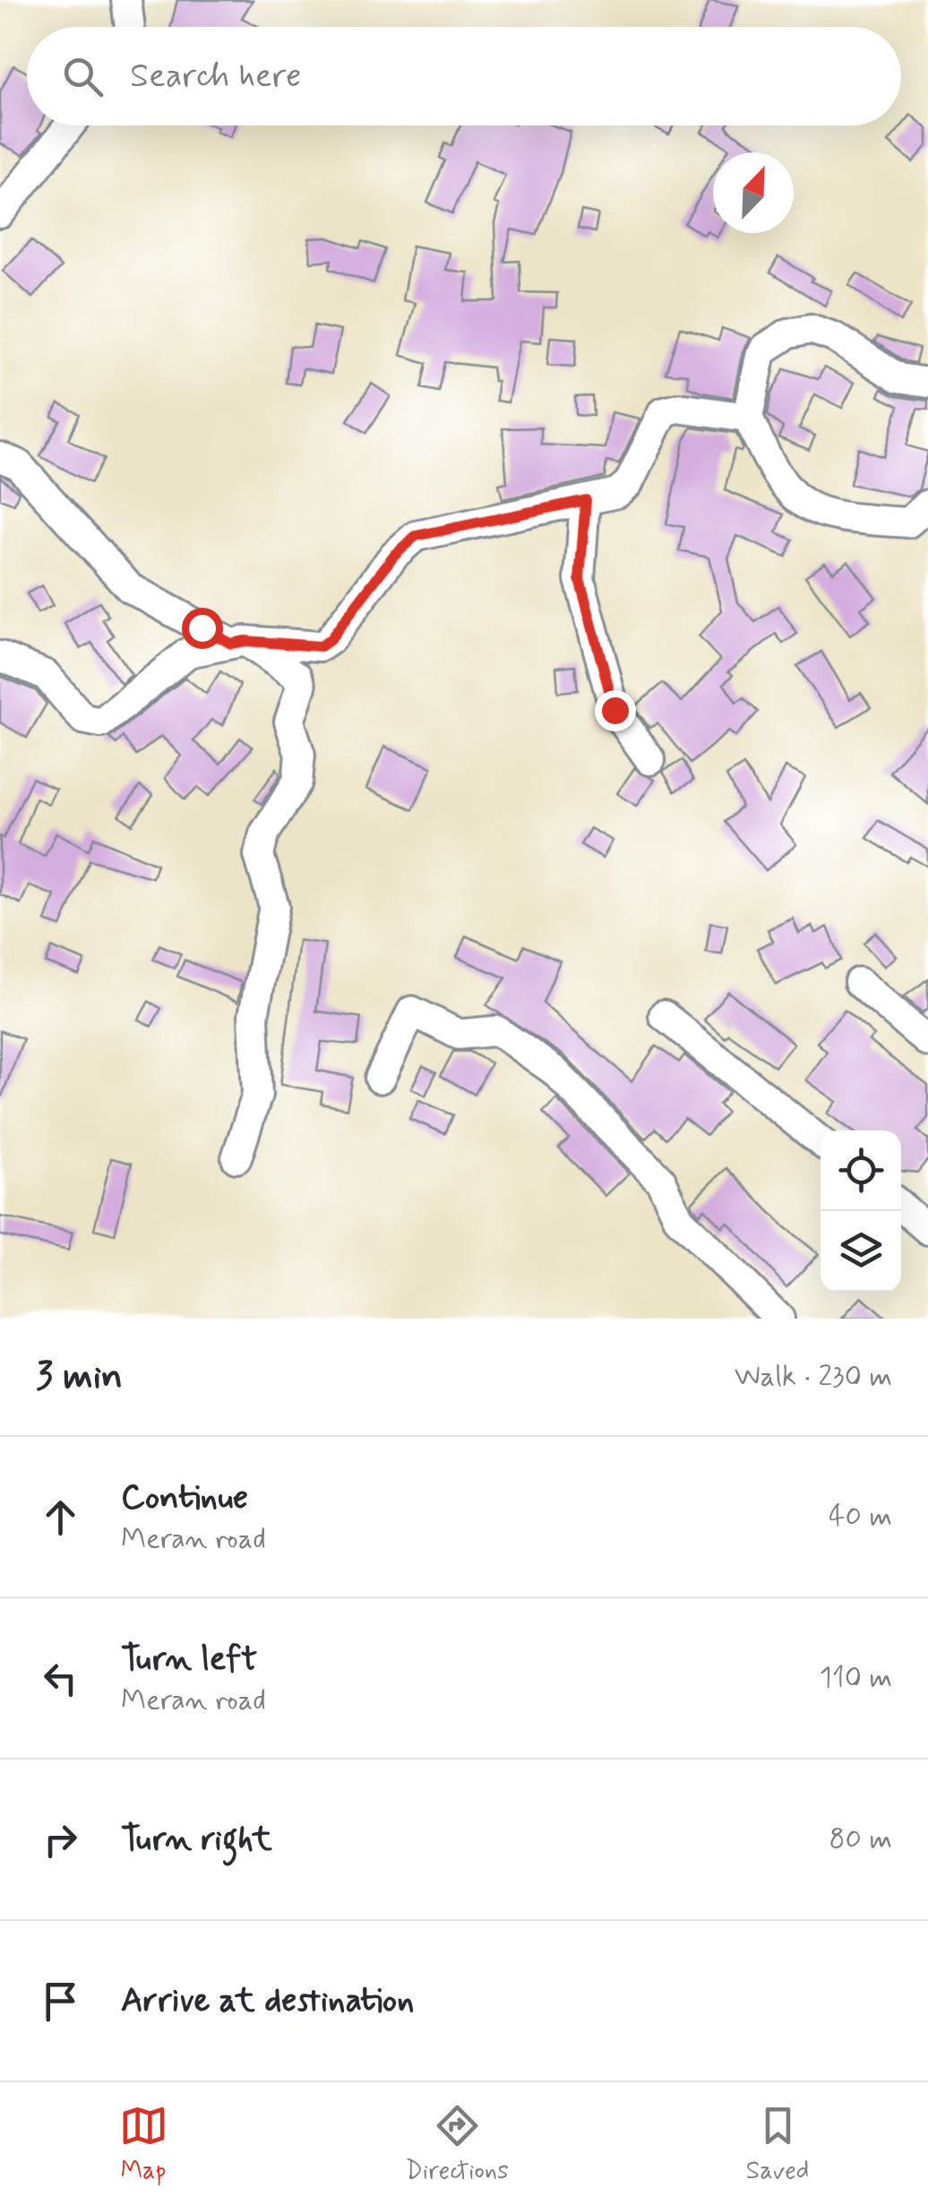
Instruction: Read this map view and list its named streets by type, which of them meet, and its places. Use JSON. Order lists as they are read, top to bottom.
{
  "north": "top right",
  "page": {
    "search": "Search here",
    "heading": ["3 min", "Walk · 230 m"],
    "list": [
      ["Continue", "Meran road", "40 m"],
      ["Turn left", "Meran road", "110 m"],
      ["Turn right", "80 m"],
      "Arrive at destination"
    ],
    "nav": ["Map", "Directions", "Saved"]
  }
}
